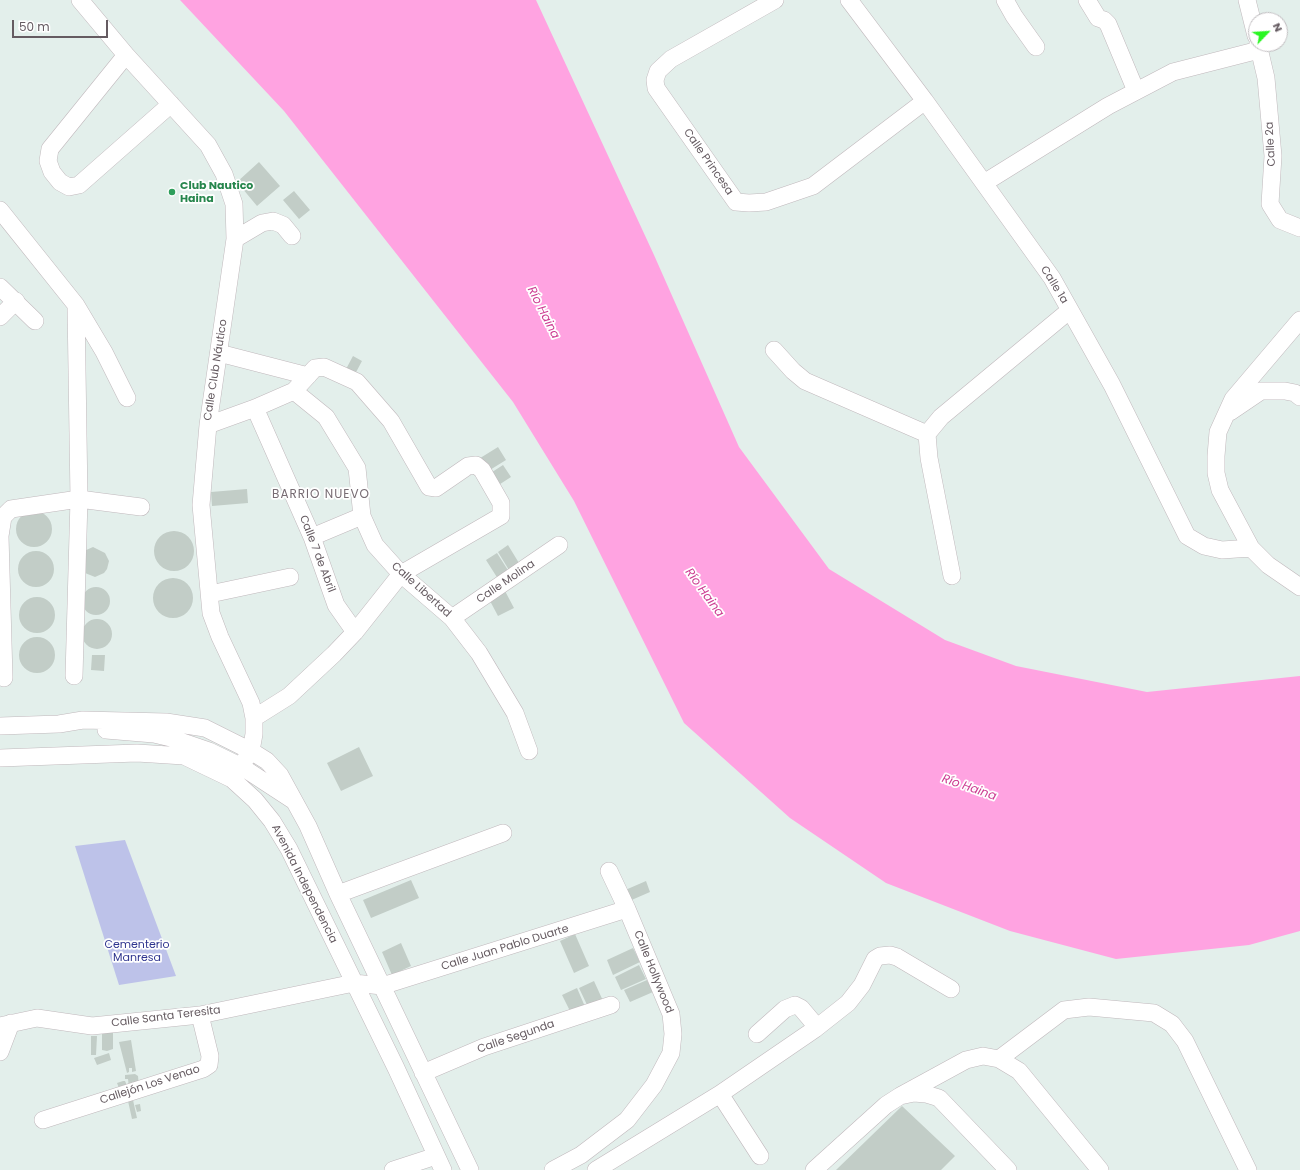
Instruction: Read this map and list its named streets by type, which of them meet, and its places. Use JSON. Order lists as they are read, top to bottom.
{
  "streets": {
    "street": [
      "Calle 2a",
      "Calle Princesa",
      "Calle 1a",
      "Calle Club Náutico",
      "Calle 7 de Abril",
      "Calle Molina",
      "Calle Libertad",
      "Avenida Independencia",
      "Calle Juan Pablo Duarte",
      "Calle Hollywood",
      "Calle Santa Teresita",
      "Calle Segunda",
      "Callejón Los Venao"
    ]
  },
  "crossings": [
    ["Calle Princesa", "Calle 1a"],
    ["Calle Club Náutico", "Avenida Independencia"],
    ["Calle Molina", "Calle Libertad"],
    ["Avenida Independencia", "Calle Juan Pablo Duarte"],
    ["Avenida Independencia", "Calle Santa Teresita"],
    ["Avenida Independencia", "Calle Segunda"],
    ["Calle Juan Pablo Duarte", "Calle Hollywood"],
    ["Calle Juan Pablo Duarte", "Calle Santa Teresita"],
    ["Calle Santa Teresita", "Callejón Los Venao"]
  ],
  "districts": ["BARRIO NUEVO"],
  "water": ["Río Haina"],
  "parks": ["Cementerio Manresa"],
  "places": ["Club Nautico Haina"],
  "scale_bar": "50 m",
  "north": "top right"
}
